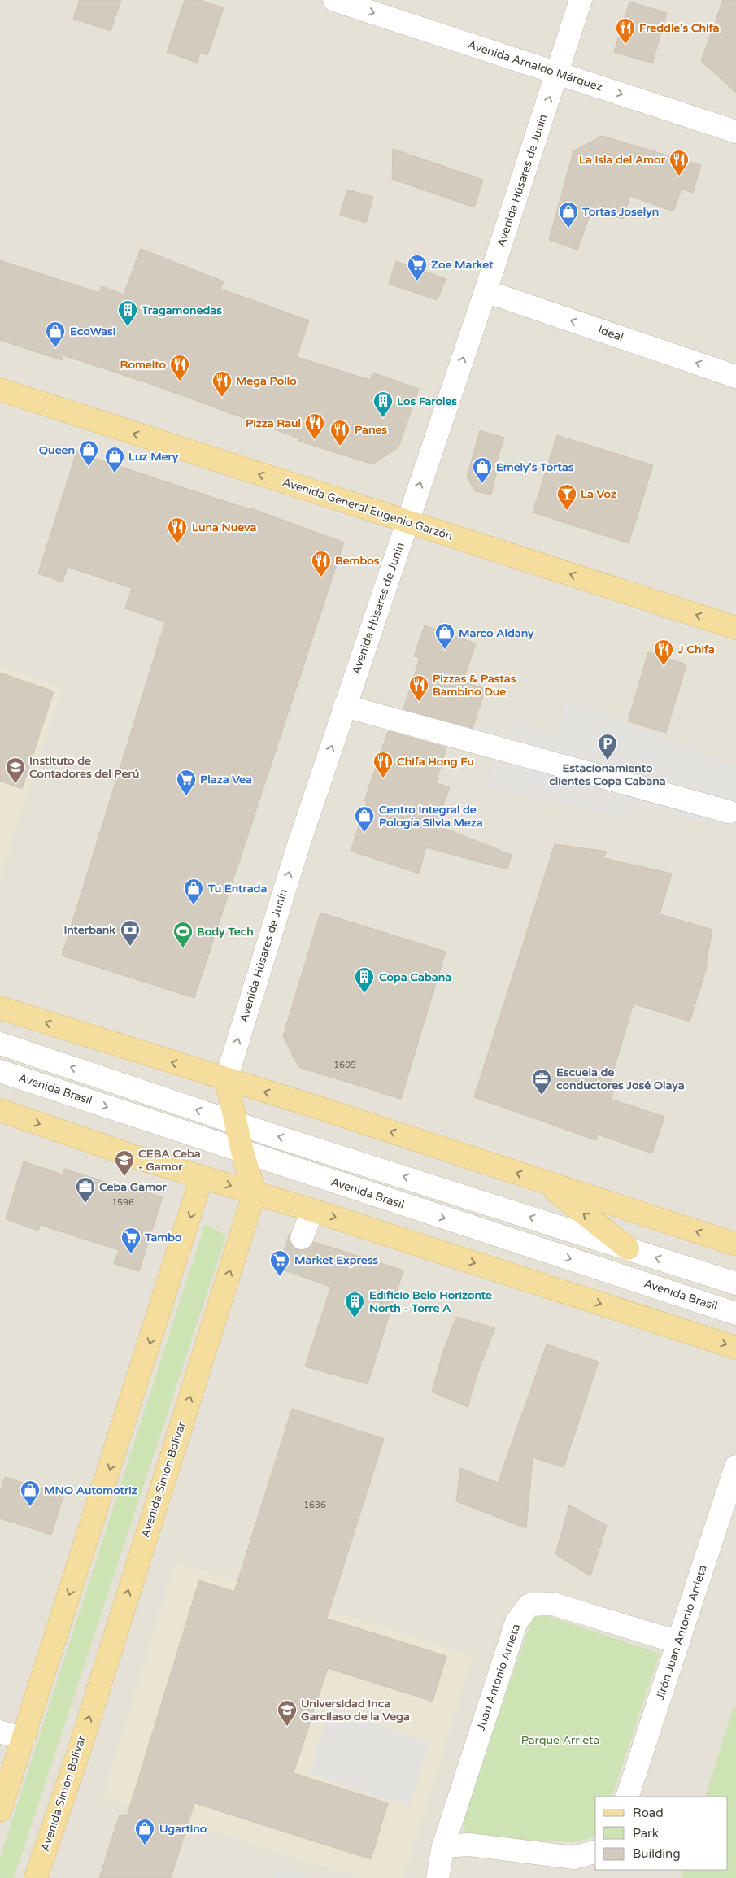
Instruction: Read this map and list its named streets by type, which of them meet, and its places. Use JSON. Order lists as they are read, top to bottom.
{
  "streets": {
    "main road": ["Avenida General Eugenio Garzón", "Avenida Simón Bolivar"],
    "street": [
      "Avenida Arnaldo Márquez",
      "Avenida Húsares de Junín",
      "Ideal",
      "Avenida Brasil",
      "Jirón Juan Antonio Arrieta",
      "Juan Antonio Arrieta"
    ]
  },
  "crossings": [
    ["Avenida Arnaldo Márquez", "Avenida Húsares de Junín"],
    ["Avenida Húsares de Junín", "Ideal"],
    ["Avenida Húsares de Junín", "Avenida General Eugenio Garzón"],
    ["Jirón Juan Antonio Arrieta", "Juan Antonio Arrieta"]
  ],
  "one_way": [
    "Avenida Arnaldo Márquez",
    "Avenida Húsares de Junín",
    "Ideal",
    "Avenida General Eugenio Garzón"
  ],
  "parks": ["Parque Arrieta"],
  "places": {
    "restaurant": [
      "Freddie's Chifa",
      "La Isla del Amor",
      "Romeito",
      "Mega Pollo",
      "Pizza Raul",
      "Panes",
      "Luna Nueva",
      "Bembos",
      "J Chifa",
      "Pizzas & Pastas Bambino Due",
      "Chifa Hong Fu"
    ],
    "shop": [
      "Tortas Joselyn",
      "EcoWasi",
      "Queen",
      "Luz Mery",
      "Emely's Tortas",
      "Marco Aldany",
      "Centro Integral de Pología Silvia Meza",
      "Tu Entrada",
      "MNO Automotriz",
      "Ugartino"
    ],
    "supermarket": [
      "Zoe Market",
      "Plaza Vea",
      "Tambo",
      "Market Express"
    ],
    "building": [
      "Tragamonedas",
      "Los Faroles",
      "Copa Cabana",
      "Edificio Belo Horizonte North - Torre A"
    ],
    "bar": ["La Voz"],
    "parking": ["Estacionamiento clientes Copa Cabana"],
    "school or university": ["Instituto de Contadores del Perú", "CEBA Ceba - Gamor", "Universidad Inca Garcilaso de la Vega"],
    "bank": ["Interbank"],
    "sports": ["Body Tech"],
    "office": ["Escuela de conductores José Olaya", "Ceba Gamor"]
  },
  "house_numbers": ["1609", "1596", "1636"],
  "legend": ["Road", "Park", "Building"]
}
